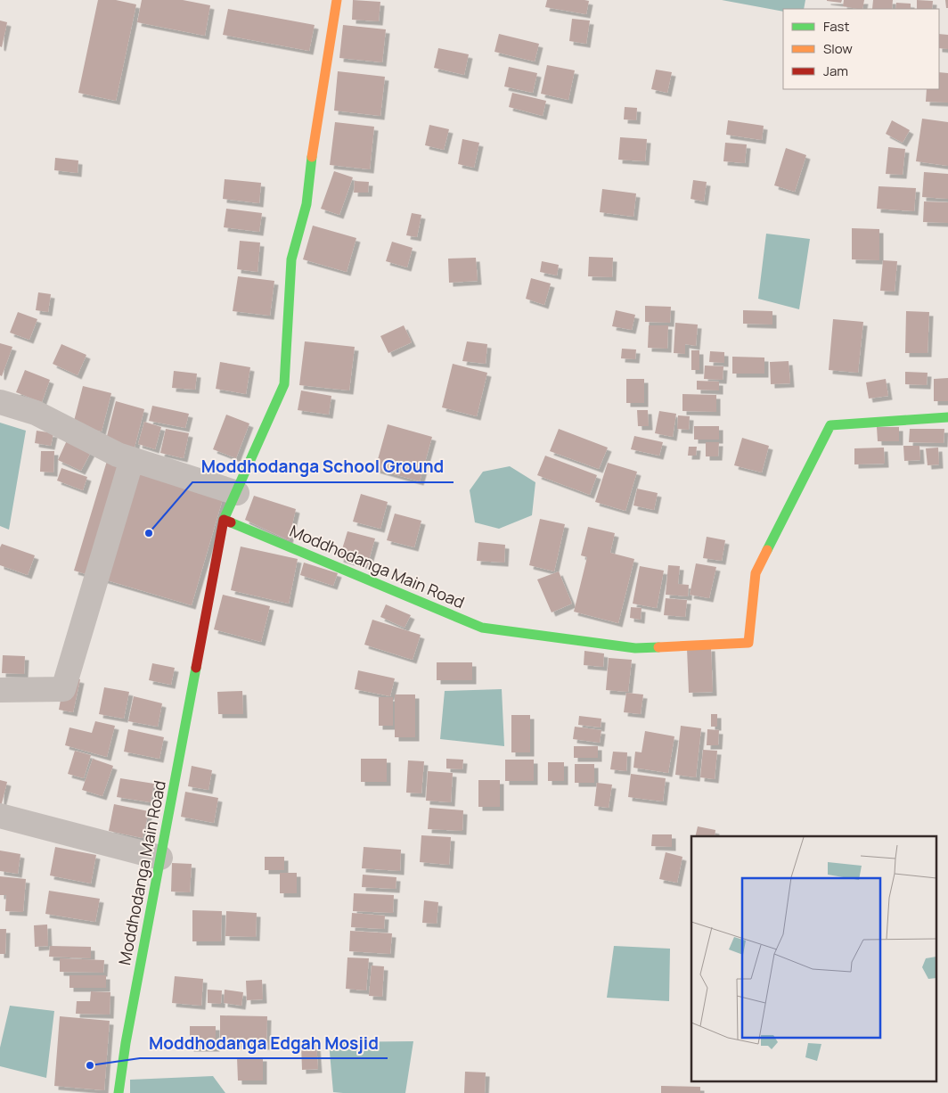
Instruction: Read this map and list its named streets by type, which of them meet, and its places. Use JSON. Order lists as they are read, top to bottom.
{
  "streets": {
    "street": ["Moddhodanga Main Road"]
  },
  "places": ["Moddhodanga School Ground", "Moddhodanga Edgah Mosjid"],
  "legend": ["Fast", "Slow", "Jam"]
}
